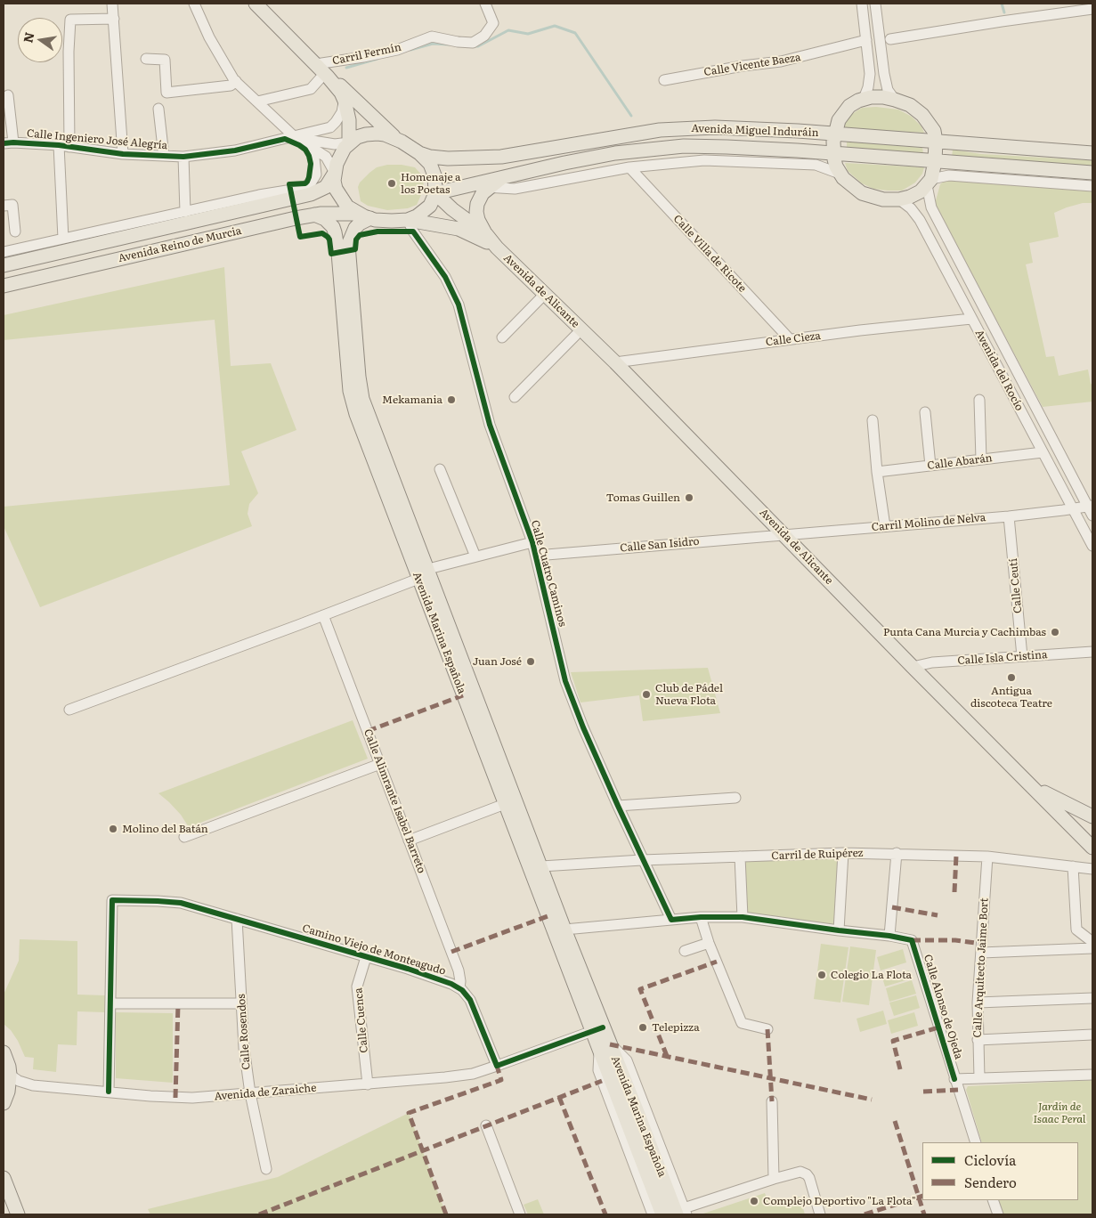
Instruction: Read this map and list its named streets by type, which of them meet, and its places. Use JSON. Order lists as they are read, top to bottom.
{
  "streets": {
    "main road": [
      "Avenida Miguel Induráin",
      "Avenida Reino de Murcia",
      "Avenida de Alicante",
      "Avenida Marina Española"
    ],
    "street": [
      "Carril Fermín",
      "Calle Vicente Baeza",
      "Calle Ingeniero José Alegría",
      "Calle Villa de Ricote",
      "Calle Cieza",
      "Avenida del Rocío",
      "Calle Abarán",
      "Carril Molino de Nelva",
      "Calle San Isidro",
      "Calle Cuatro Caminos",
      "Calle Ceutí",
      "Calle Isla Cristina",
      "Calle Alimrante Isabel Barreto",
      "Carril de Ruipérez",
      "Camino Viejo de Monteagudo",
      "Calle Arquitecto Jaime Bort",
      "Calle Alonso de Ojeda",
      "Calle Cuenca",
      "Calle Rosendos",
      "Avenida de Zaraiche"
    ]
  },
  "crossings": [
    ["Avenida Miguel Induráin", "Avenida Reino de Murcia"],
    ["Avenida Miguel Induráin", "Avenida de Alicante"],
    ["Avenida Miguel Induráin", "Calle Cuatro Caminos"],
    ["Avenida Miguel Induráin", "Avenida Marina Española"],
    ["Avenida Reino de Murcia", "Avenida de Alicante"],
    ["Avenida Reino de Murcia", "Calle Cuatro Caminos"],
    ["Avenida Reino de Murcia", "Avenida Marina Española"],
    ["Calle Villa de Ricote", "Calle Cieza"],
    ["Avenida de Alicante", "Calle Cieza"],
    ["Avenida de Alicante", "Carril Molino de Nelva"],
    ["Avenida de Alicante", "Calle San Isidro"],
    ["Avenida de Alicante", "Calle Cuatro Caminos"],
    ["Avenida de Alicante", "Avenida Marina Española"],
    ["Avenida de Alicante", "Calle Isla Cristina"],
    ["Calle Cieza", "Avenida del Rocío"],
    ["Avenida del Rocío", "Calle Abarán"],
    ["Avenida del Rocío", "Carril Molino de Nelva"],
    ["Carril Molino de Nelva", "Calle San Isidro"],
    ["Carril Molino de Nelva", "Calle Ceutí"],
    ["Calle San Isidro", "Calle Cuatro Caminos"],
    ["Calle Cuatro Caminos", "Avenida Marina Española"],
    ["Calle Cuatro Caminos", "Carril de Ruipérez"],
    ["Calle Ceutí", "Calle Isla Cristina"],
    ["Avenida Marina Española", "Carril de Ruipérez"],
    ["Calle Alimrante Isabel Barreto", "Camino Viejo de Monteagudo"],
    ["Carril de Ruipérez", "Calle Arquitecto Jaime Bort"],
    ["Camino Viejo de Monteagudo", "Calle Cuenca"],
    ["Camino Viejo de Monteagudo", "Calle Rosendos"],
    ["Calle Cuenca", "Avenida de Zaraiche"],
    ["Calle Rosendos", "Avenida de Zaraiche"]
  ],
  "parks": ["Jardín de Isaac Peral"],
  "places": [
    "Homenaje a los Poetas",
    "Mekamania",
    "Tomas Guillen",
    "Punta Cana Murcia y Cachimbas",
    "Juan José",
    "Antigua discoteca Teatre",
    "Club de Pádel Nueva Flota",
    "Molino del Batán",
    "Colegio La Flota",
    "Telepizza",
    "Complejo Deportivo \"La Flota\""
  ],
  "legend": ["Ciclovía", "Sendero"],
  "north": "left"
}
